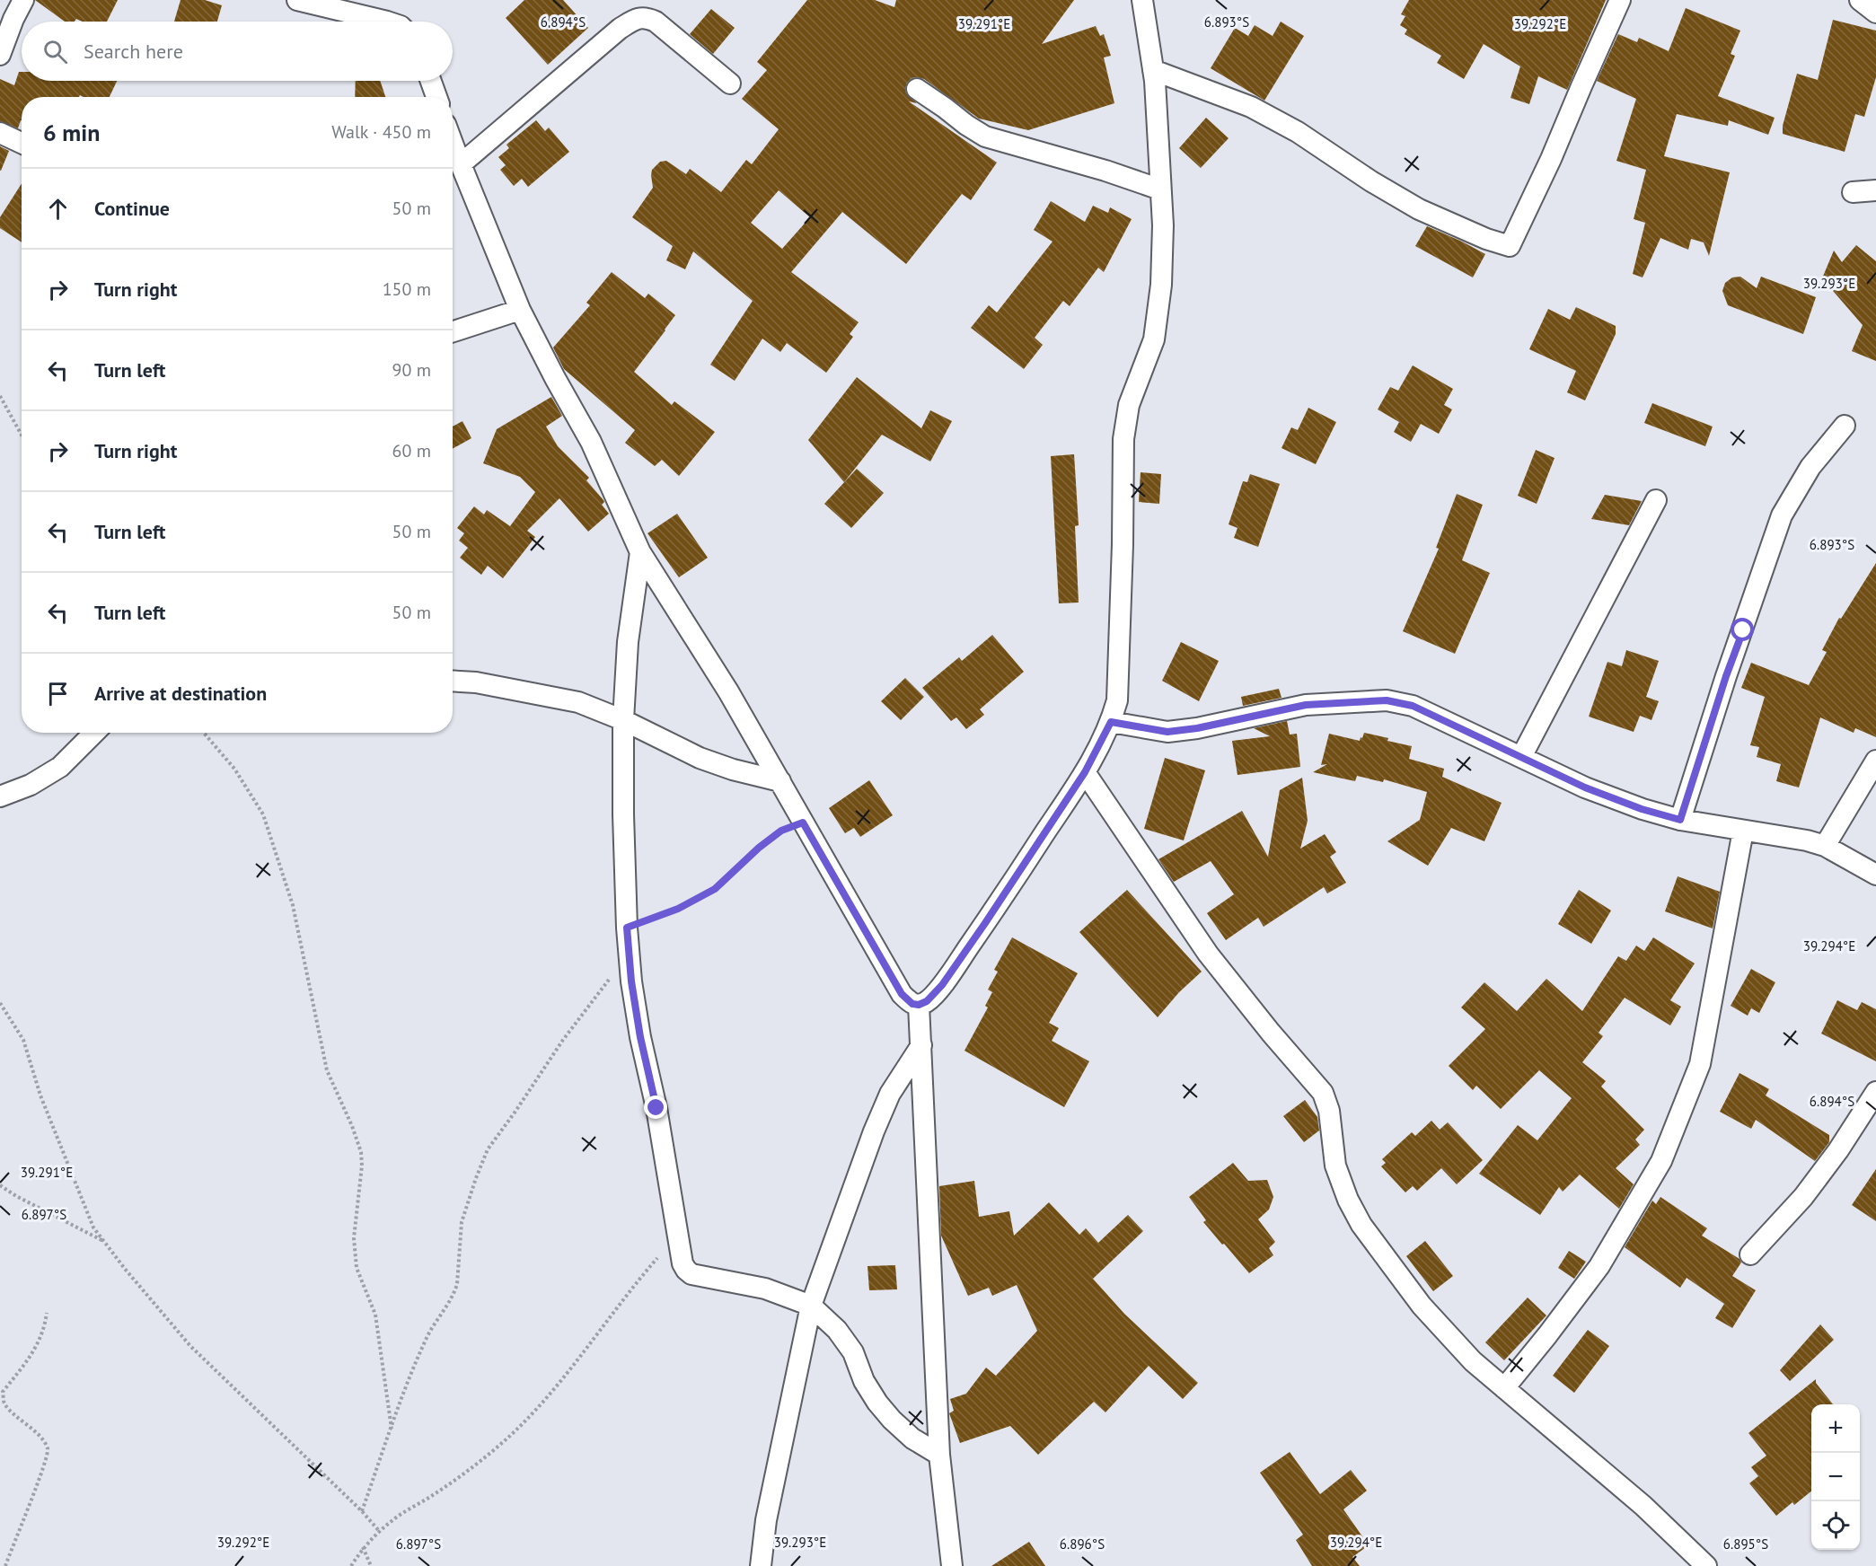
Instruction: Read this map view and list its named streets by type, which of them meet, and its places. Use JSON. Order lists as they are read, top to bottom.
{
  "page": {
    "search": "Search here",
    "heading": ["6 min", "Walk · 450 m"],
    "list": [
      ["Continue", "50 m"],
      ["Turn right", "150 m"],
      ["Turn left", "90 m"],
      ["Turn right", "60 m"],
      ["Turn left", "50 m"],
      ["Turn left", "50 m"],
      "Arrive at destination"
    ],
    "map_buttons": ["+", "−"]
  },
  "coordinates": [
    "6.893°S",
    "6.894°S",
    "39.291°E",
    "39.292°E",
    "39.293°E",
    "39.294°E",
    "6.897°S",
    "6.896°S",
    "6.895°S"
  ]
}
